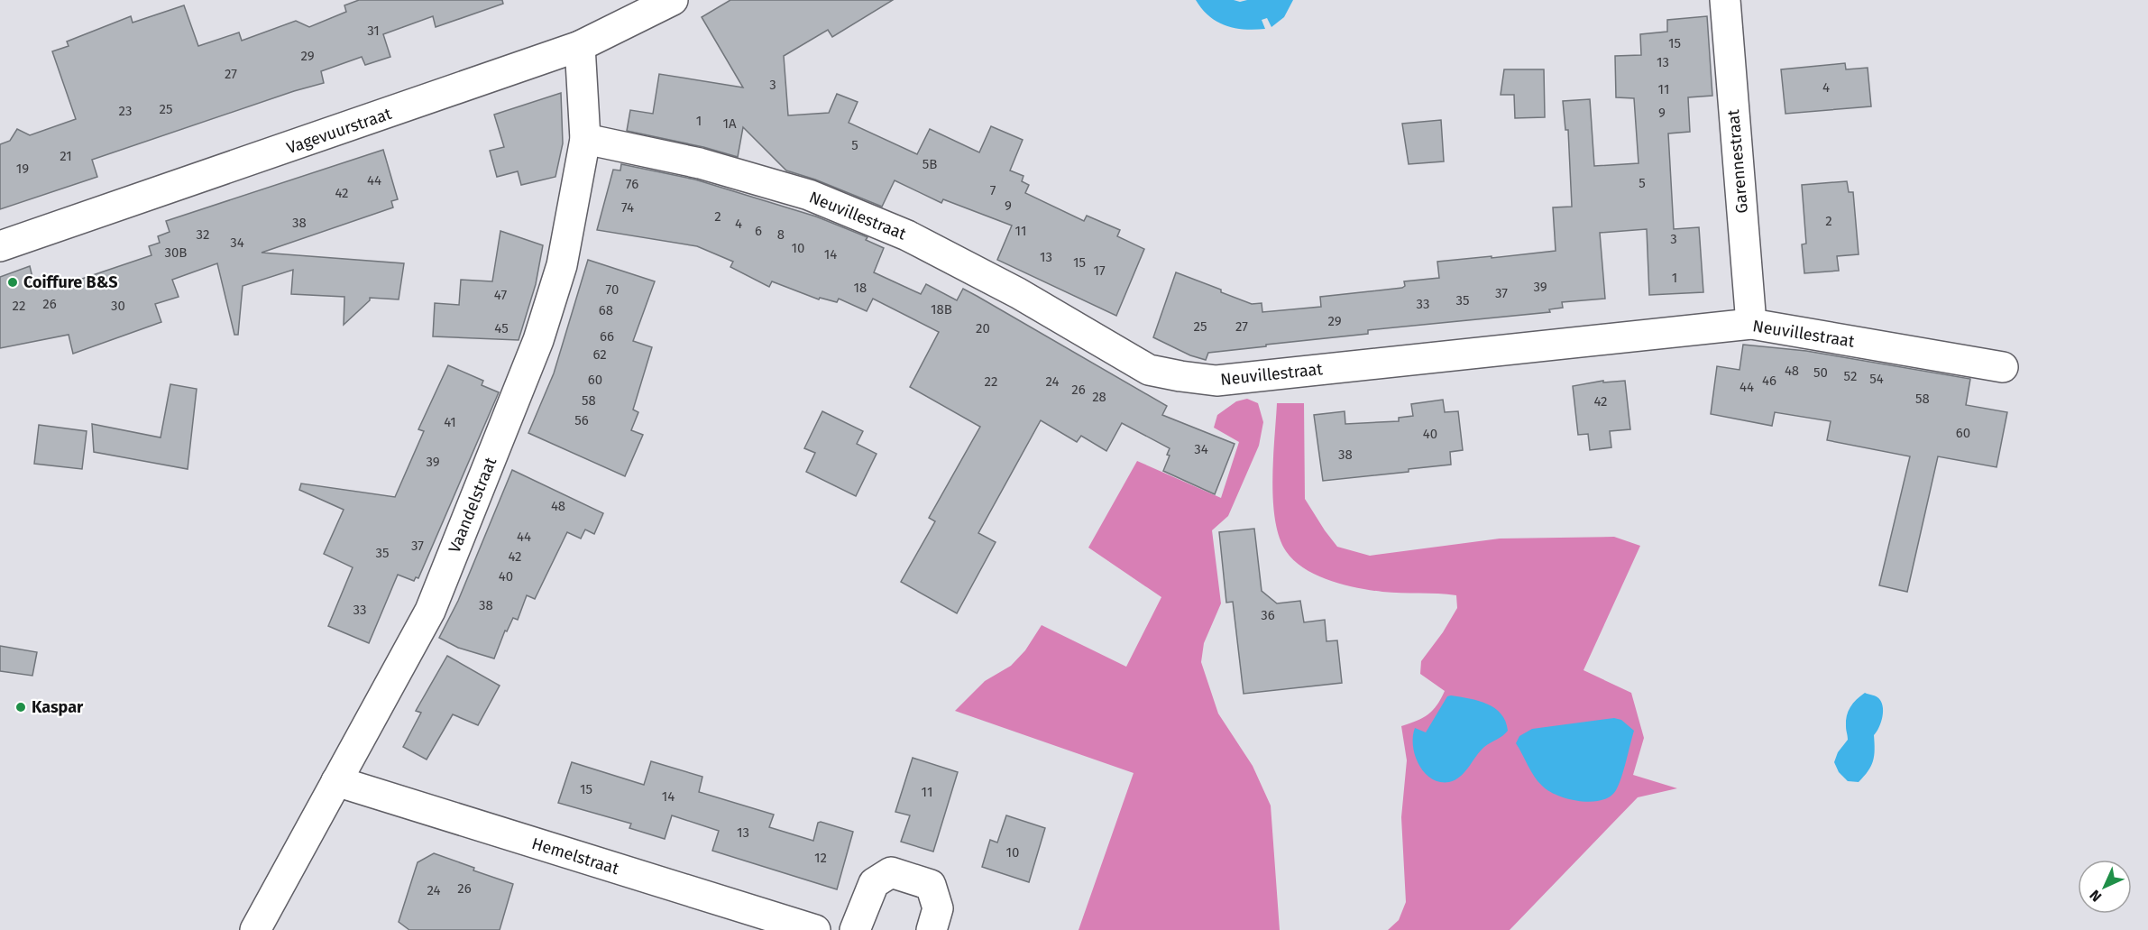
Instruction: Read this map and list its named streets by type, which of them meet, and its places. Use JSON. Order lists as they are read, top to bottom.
{
  "streets": {
    "street": [
      "Vagevuurstraat",
      "Garennestraat",
      "Neuvillestraat",
      "Vaandelstraat",
      "Hemelstraat"
    ]
  },
  "crossings": [
    ["Vagevuurstraat", "Vaandelstraat"],
    ["Garennestraat", "Neuvillestraat"],
    ["Neuvillestraat", "Vaandelstraat"],
    ["Vaandelstraat", "Hemelstraat"]
  ],
  "places": ["Coiffure B&S", "Kaspar"],
  "house_numbers": [
    "31",
    "15",
    "29",
    "13",
    "27",
    "3",
    "4",
    "11",
    "25",
    "23",
    "9",
    "1",
    "1A",
    "5",
    "21",
    "5B",
    "19",
    "44",
    "5",
    "76",
    "7",
    "42",
    "9",
    "74",
    "2",
    "2",
    "38",
    "4",
    "6",
    "11",
    "32",
    "8",
    "3",
    "34",
    "10",
    "30B",
    "14",
    "13",
    "15",
    "17",
    "1",
    "39",
    "18",
    "70",
    "37",
    "47",
    "35",
    "26",
    "33",
    "22",
    "30",
    "18B",
    "68",
    "29",
    "25",
    "27",
    "45",
    "20",
    "66",
    "62",
    "48",
    "50",
    "52",
    "54",
    "60",
    "46",
    "22",
    "24",
    "44",
    "26",
    "28",
    "58",
    "58",
    "42",
    "56",
    "41",
    "60",
    "40",
    "34",
    "38",
    "39",
    "48",
    "44",
    "37",
    "35",
    "42",
    "40",
    "38",
    "33",
    "36",
    "15",
    "11",
    "14",
    "13",
    "10",
    "12",
    "26",
    "24"
  ],
  "north": "bottom left"
}
